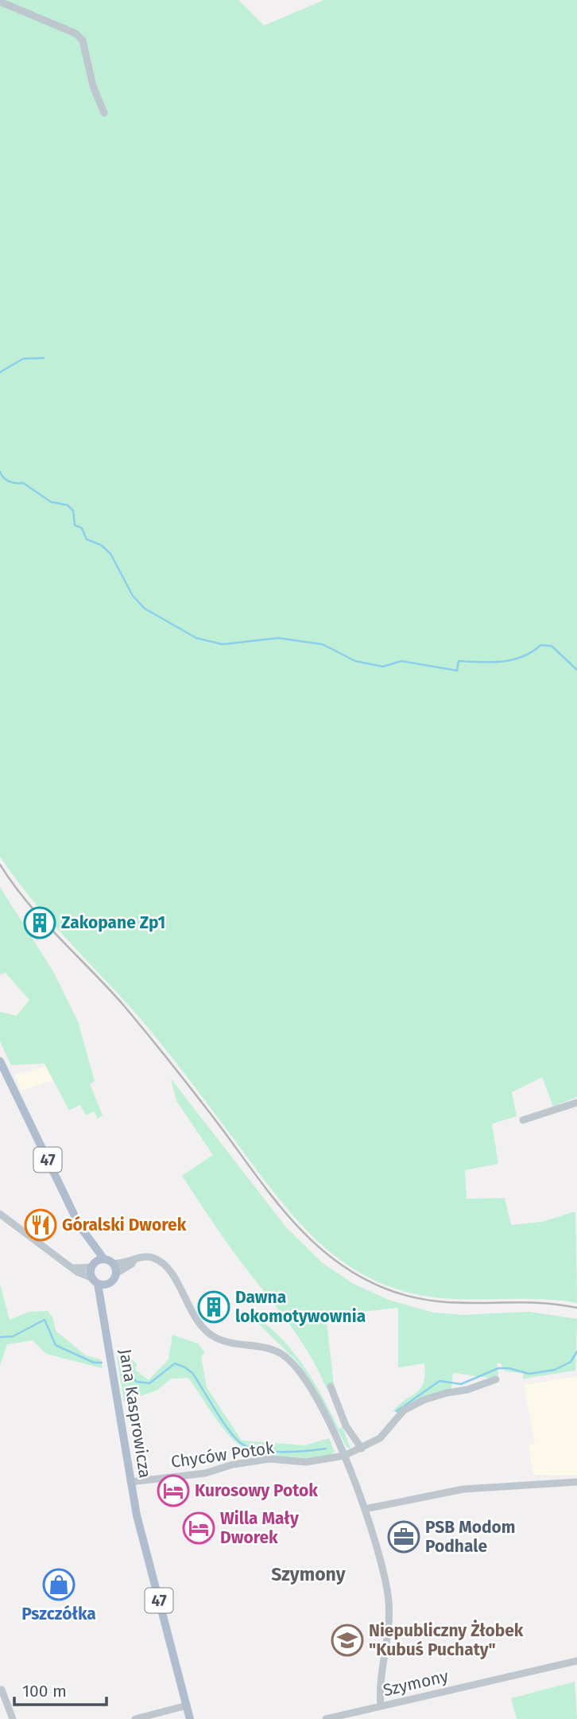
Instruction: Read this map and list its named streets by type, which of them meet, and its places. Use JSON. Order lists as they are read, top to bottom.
{
  "streets": {
    "main road": ["47", "Jana Kasprowicza"],
    "street": ["Chyców Potok", "Szymony"]
  },
  "crossings": [
    ["47", "Jana Kasprowicza"],
    ["Jana Kasprowicza", "Chyców Potok"]
  ],
  "districts": ["Szymony"],
  "places": {
    "building": ["Zakopane Zp1", "Dawna lokomotywownia"],
    "restaurant": ["Góralski Dworek"],
    "hotel": ["Kurosowy Potok", "Willa Mały Dworek"],
    "office": ["PSB Modom Podhale"],
    "shop": ["Pszczółka"],
    "school or university": ["Niepubliczny Żłobek \"Kubuś Puchaty\""]
  },
  "scale_bar": "100 m"
}
